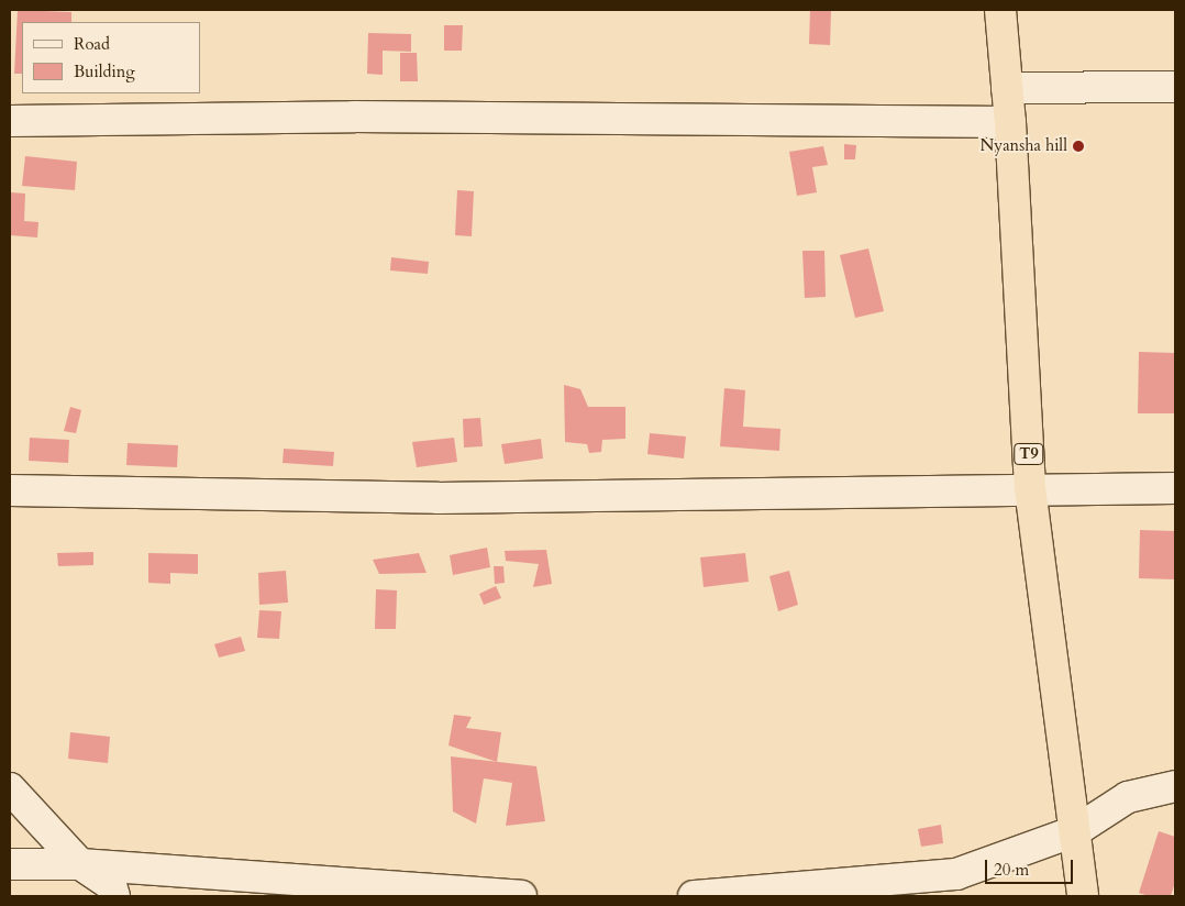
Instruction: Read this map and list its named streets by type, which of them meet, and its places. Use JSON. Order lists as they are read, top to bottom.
{
  "streets": {
    "highway": ["T9"]
  },
  "places": ["Nyansha hill"],
  "legend": ["Road", "Building"],
  "scale_bar": "20 m"
}
